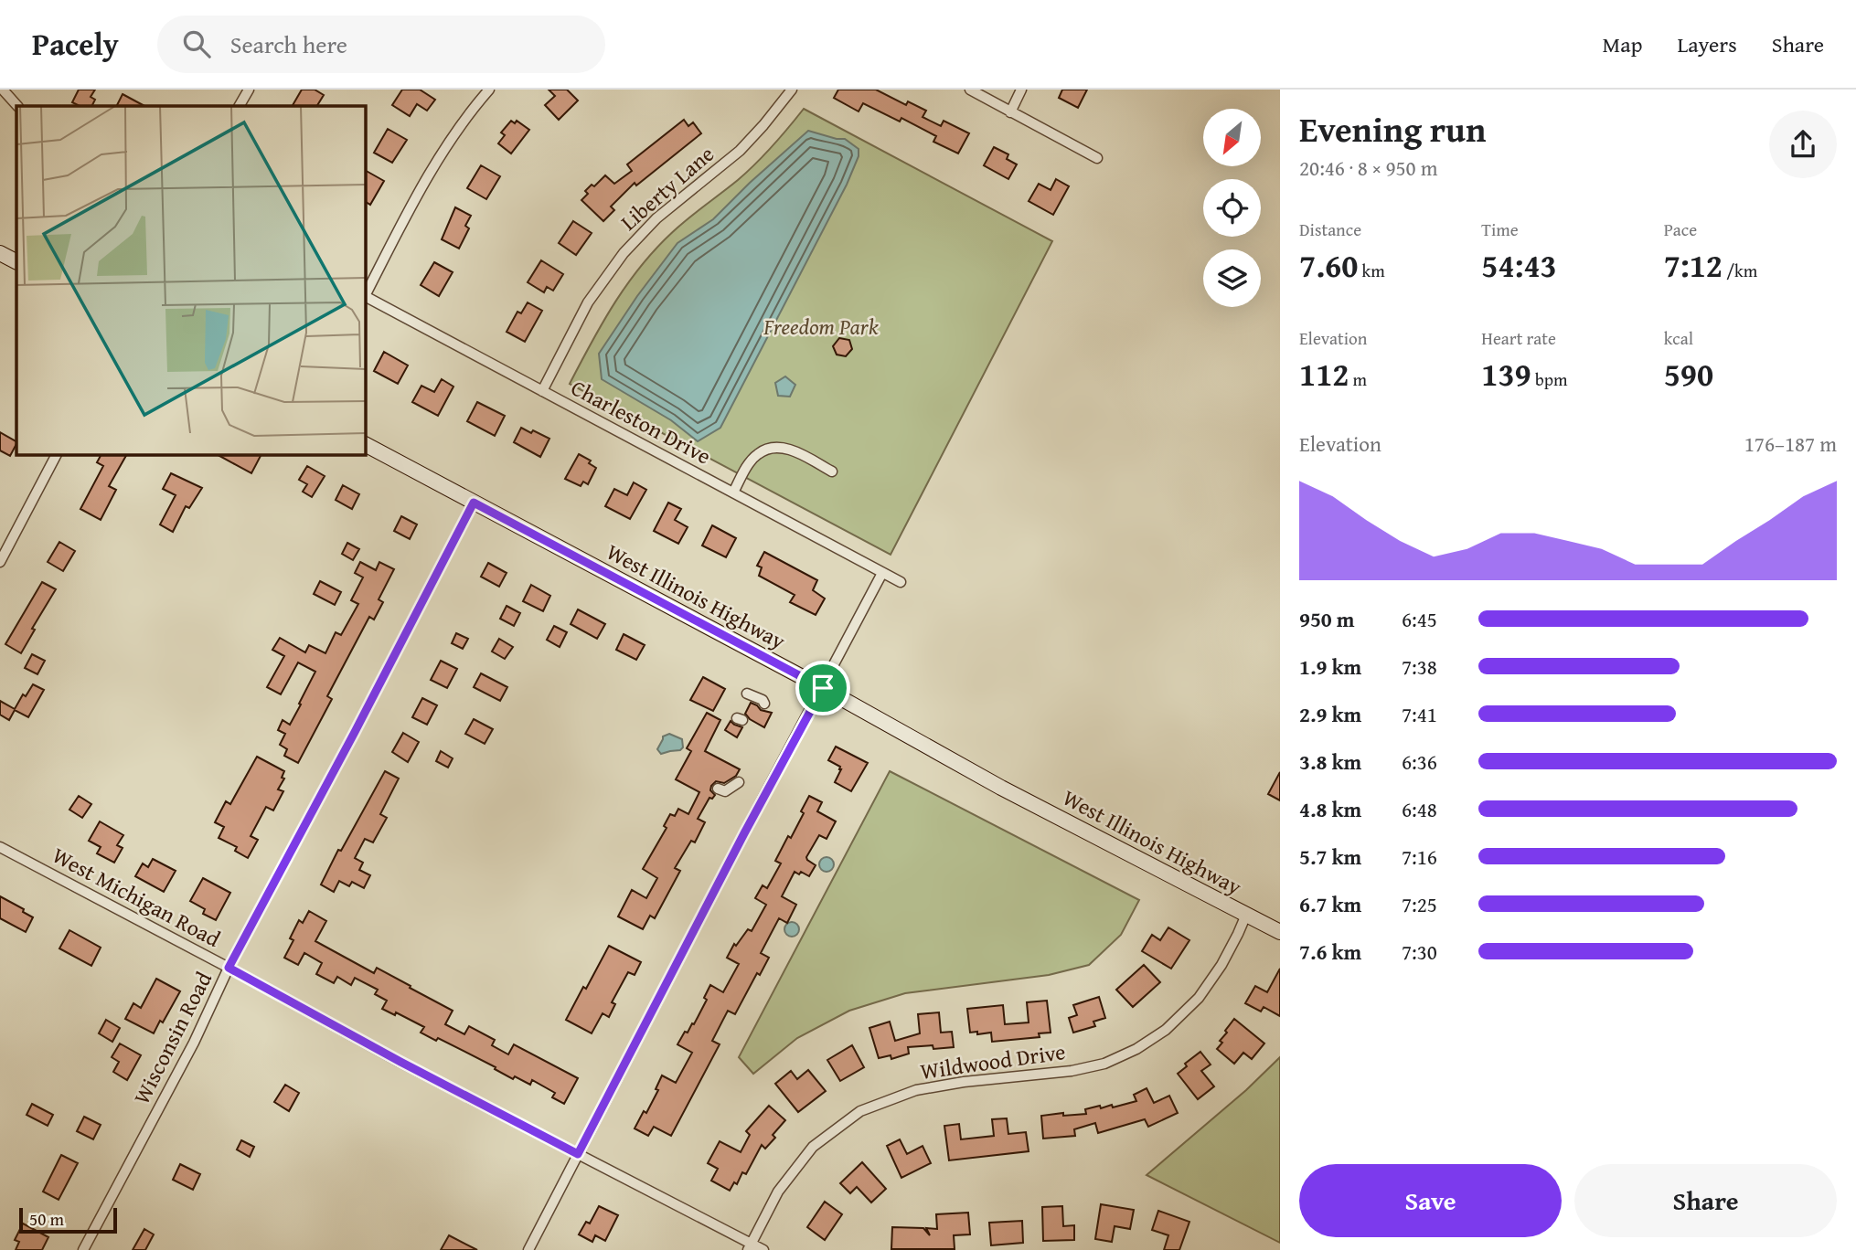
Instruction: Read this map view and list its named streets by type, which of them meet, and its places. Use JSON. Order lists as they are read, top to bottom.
{
  "streets": {
    "street": [
      "Liberty Lane",
      "Charleston Drive",
      "West Illinois Highway",
      "West Michigan Road",
      "Wisconsin Road",
      "Wildwood Drive"
    ]
  },
  "crossings": [
    ["Liberty Lane", "Charleston Drive"],
    ["West Illinois Highway", "Wisconsin Road"],
    ["West Illinois Highway", "Wildwood Drive"],
    ["West Michigan Road", "Wisconsin Road"],
    ["West Michigan Road", "Wildwood Drive"]
  ],
  "parks": ["Freedom Park"],
  "scale_bar": "50 m",
  "north": "bottom left",
  "page": {
    "header": "Pacely",
    "search": "Search here",
    "nav": ["Map", "Layers", "Share"],
    "heading": ["Evening run", "20:46 · 8 × 950 m"],
    "stats": [
      ["Distance", "7.60 km"],
      ["Time", "54:43"],
      ["Pace", "7:12 /km"],
      ["Elevation", "112 m"],
      ["Heart rate", "139 bpm"],
      ["kcal", "590"]
    ],
    "chart": ["Elevation", "176–187 m"],
    "list": [
      {
        "name": "950 m",
        "note": "6:45"
      },
      {
        "name": "1.9 km",
        "note": "7:38"
      },
      {
        "name": "2.9 km",
        "note": "7:41"
      },
      {
        "name": "3.8 km",
        "note": "6:36"
      },
      {
        "name": "4.8 km",
        "note": "6:48"
      },
      {
        "name": "5.7 km",
        "note": "7:16"
      },
      {
        "name": "6.7 km",
        "note": "7:25"
      },
      {
        "name": "7.6 km",
        "note": "7:30"
      }
    ],
    "buttons": ["Save", "Share"],
    "scale": "50 m"
  }
}
